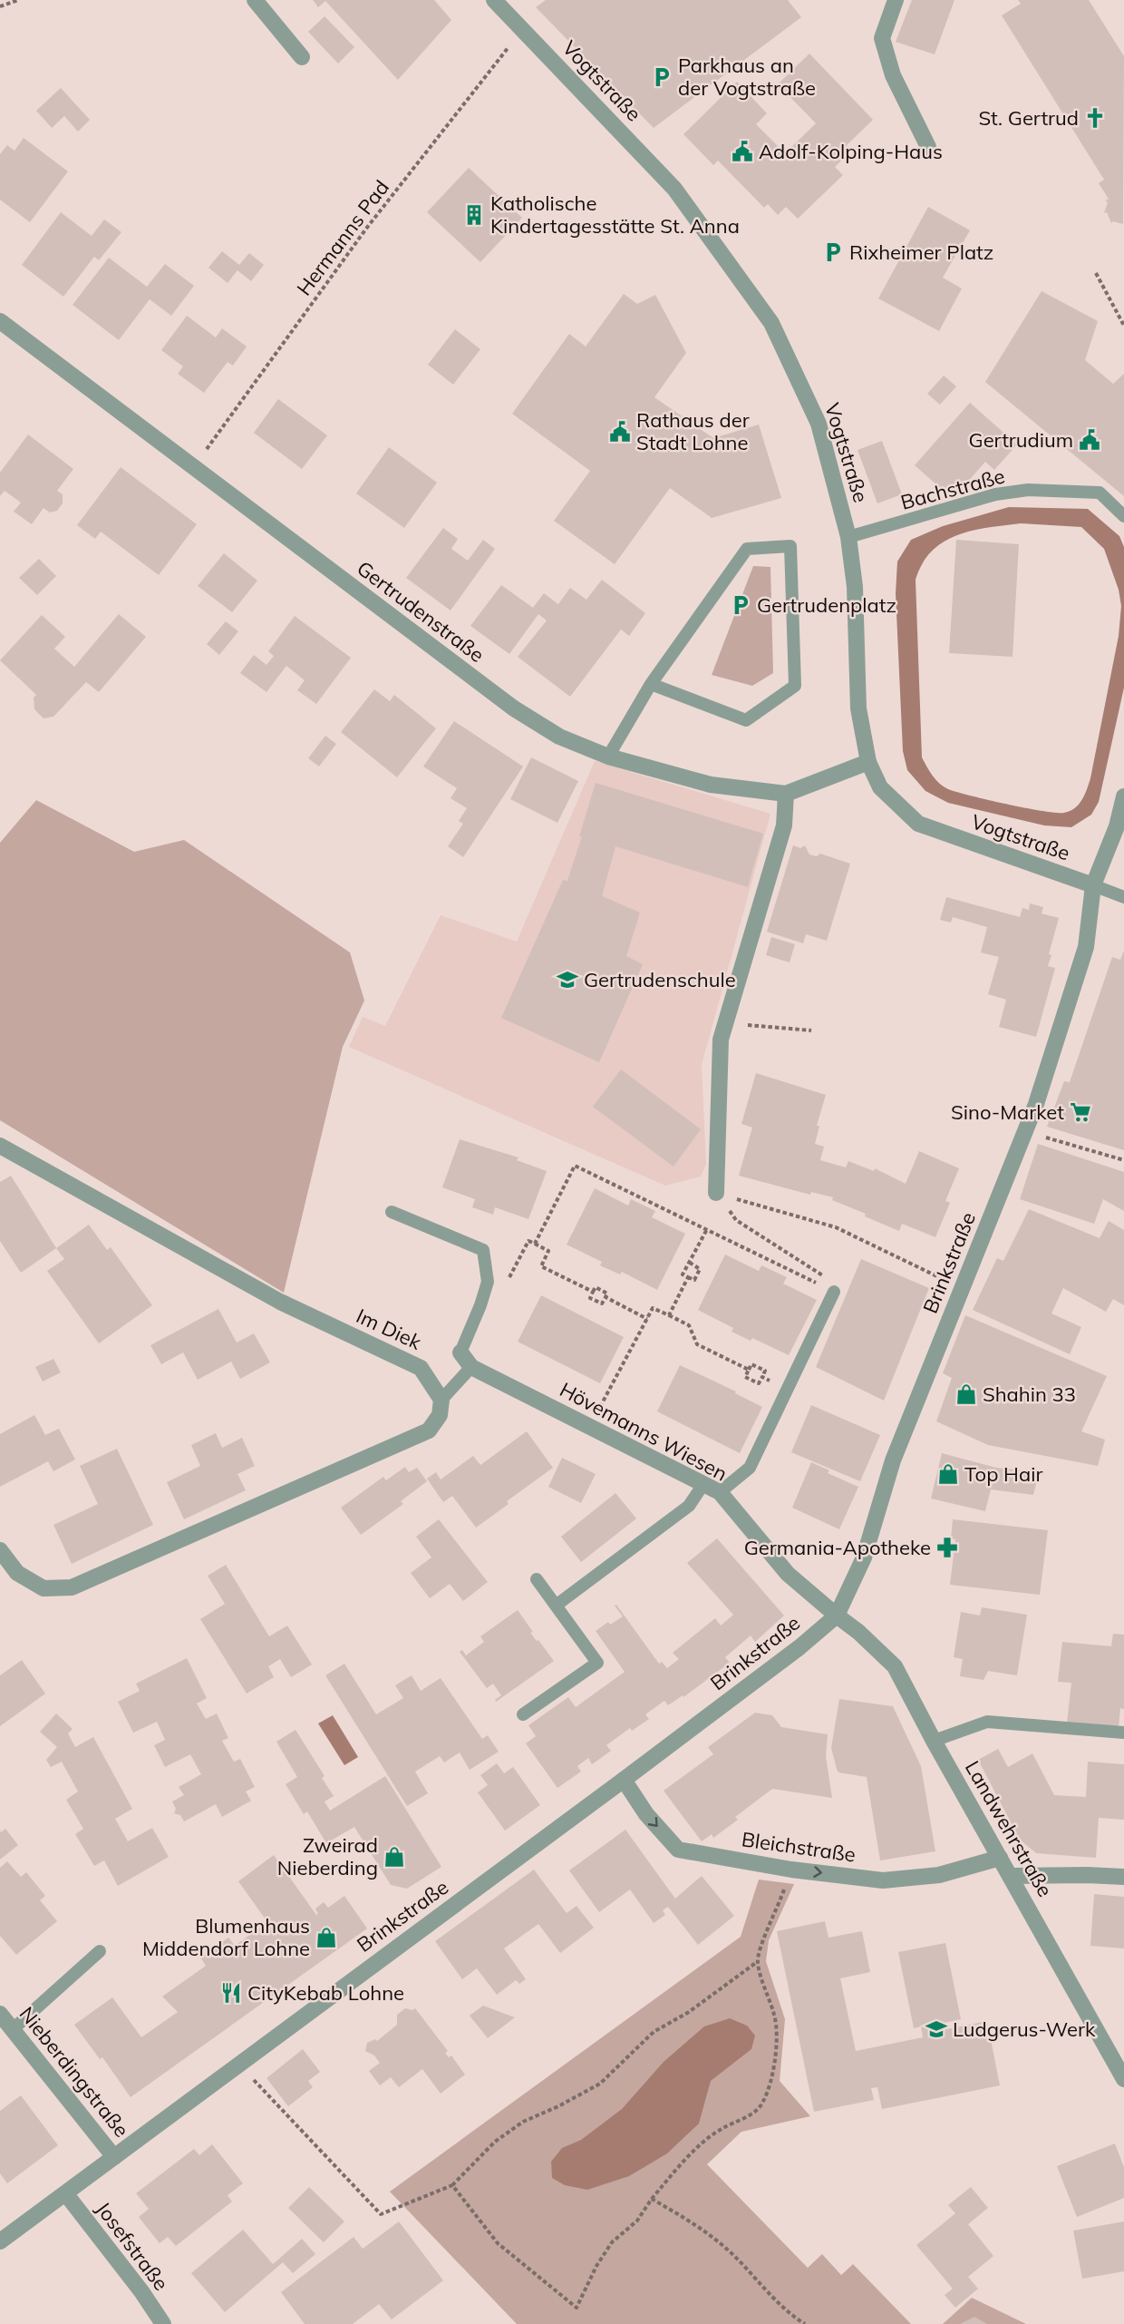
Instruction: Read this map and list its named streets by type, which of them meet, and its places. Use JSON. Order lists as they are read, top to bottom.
{
  "streets": {
    "street": [
      "Vogtstraße",
      "Gertrudenstraße",
      "Brinkstraße",
      "Im Diek",
      "Hövemanns Wiesen",
      "Landwehrstraße",
      "Bleichstraße",
      "Nieberdingstraße",
      "Josefstraße"
    ],
    "lane": ["Bachstraße"],
    "path": ["Hermanns Pad"]
  },
  "crossings": [
    ["Vogtstraße", "Hermanns Pad"],
    ["Vogtstraße", "Bachstraße"],
    ["Vogtstraße", "Gertrudenstraße"],
    ["Vogtstraße", "Brinkstraße"],
    ["Hermanns Pad", "Gertrudenstraße"],
    ["Brinkstraße", "Hövemanns Wiesen"],
    ["Brinkstraße", "Landwehrstraße"],
    ["Brinkstraße", "Bleichstraße"],
    ["Brinkstraße", "Nieberdingstraße"],
    ["Brinkstraße", "Josefstraße"],
    ["Hövemanns Wiesen", "Landwehrstraße"],
    ["Landwehrstraße", "Bleichstraße"]
  ],
  "one_way": ["Bleichstraße"],
  "places": {
    "parking": ["Parkhaus an der Vogtstraße", "Rixheimer Platz", "Gertrudenplatz"],
    "church": ["St. Gertrud"],
    "public building": ["Adolf-Kolping-Haus", "Rathaus der Stadt Lohne", "Gertrudium"],
    "building": ["Katholische Kindertagesstätte St. Anna"],
    "school or university": ["Gertrudenschule", "Ludgerus-Werk"],
    "supermarket": ["Sino-Market"],
    "shop": [
      "Shahin 33",
      "Top Hair",
      "Zweirad Nieberding",
      "Blumenhaus Middendorf Lohne"
    ],
    "pharmacy": ["Germania-Apotheke"],
    "restaurant": ["CityKebab Lohne"]
  }
}
